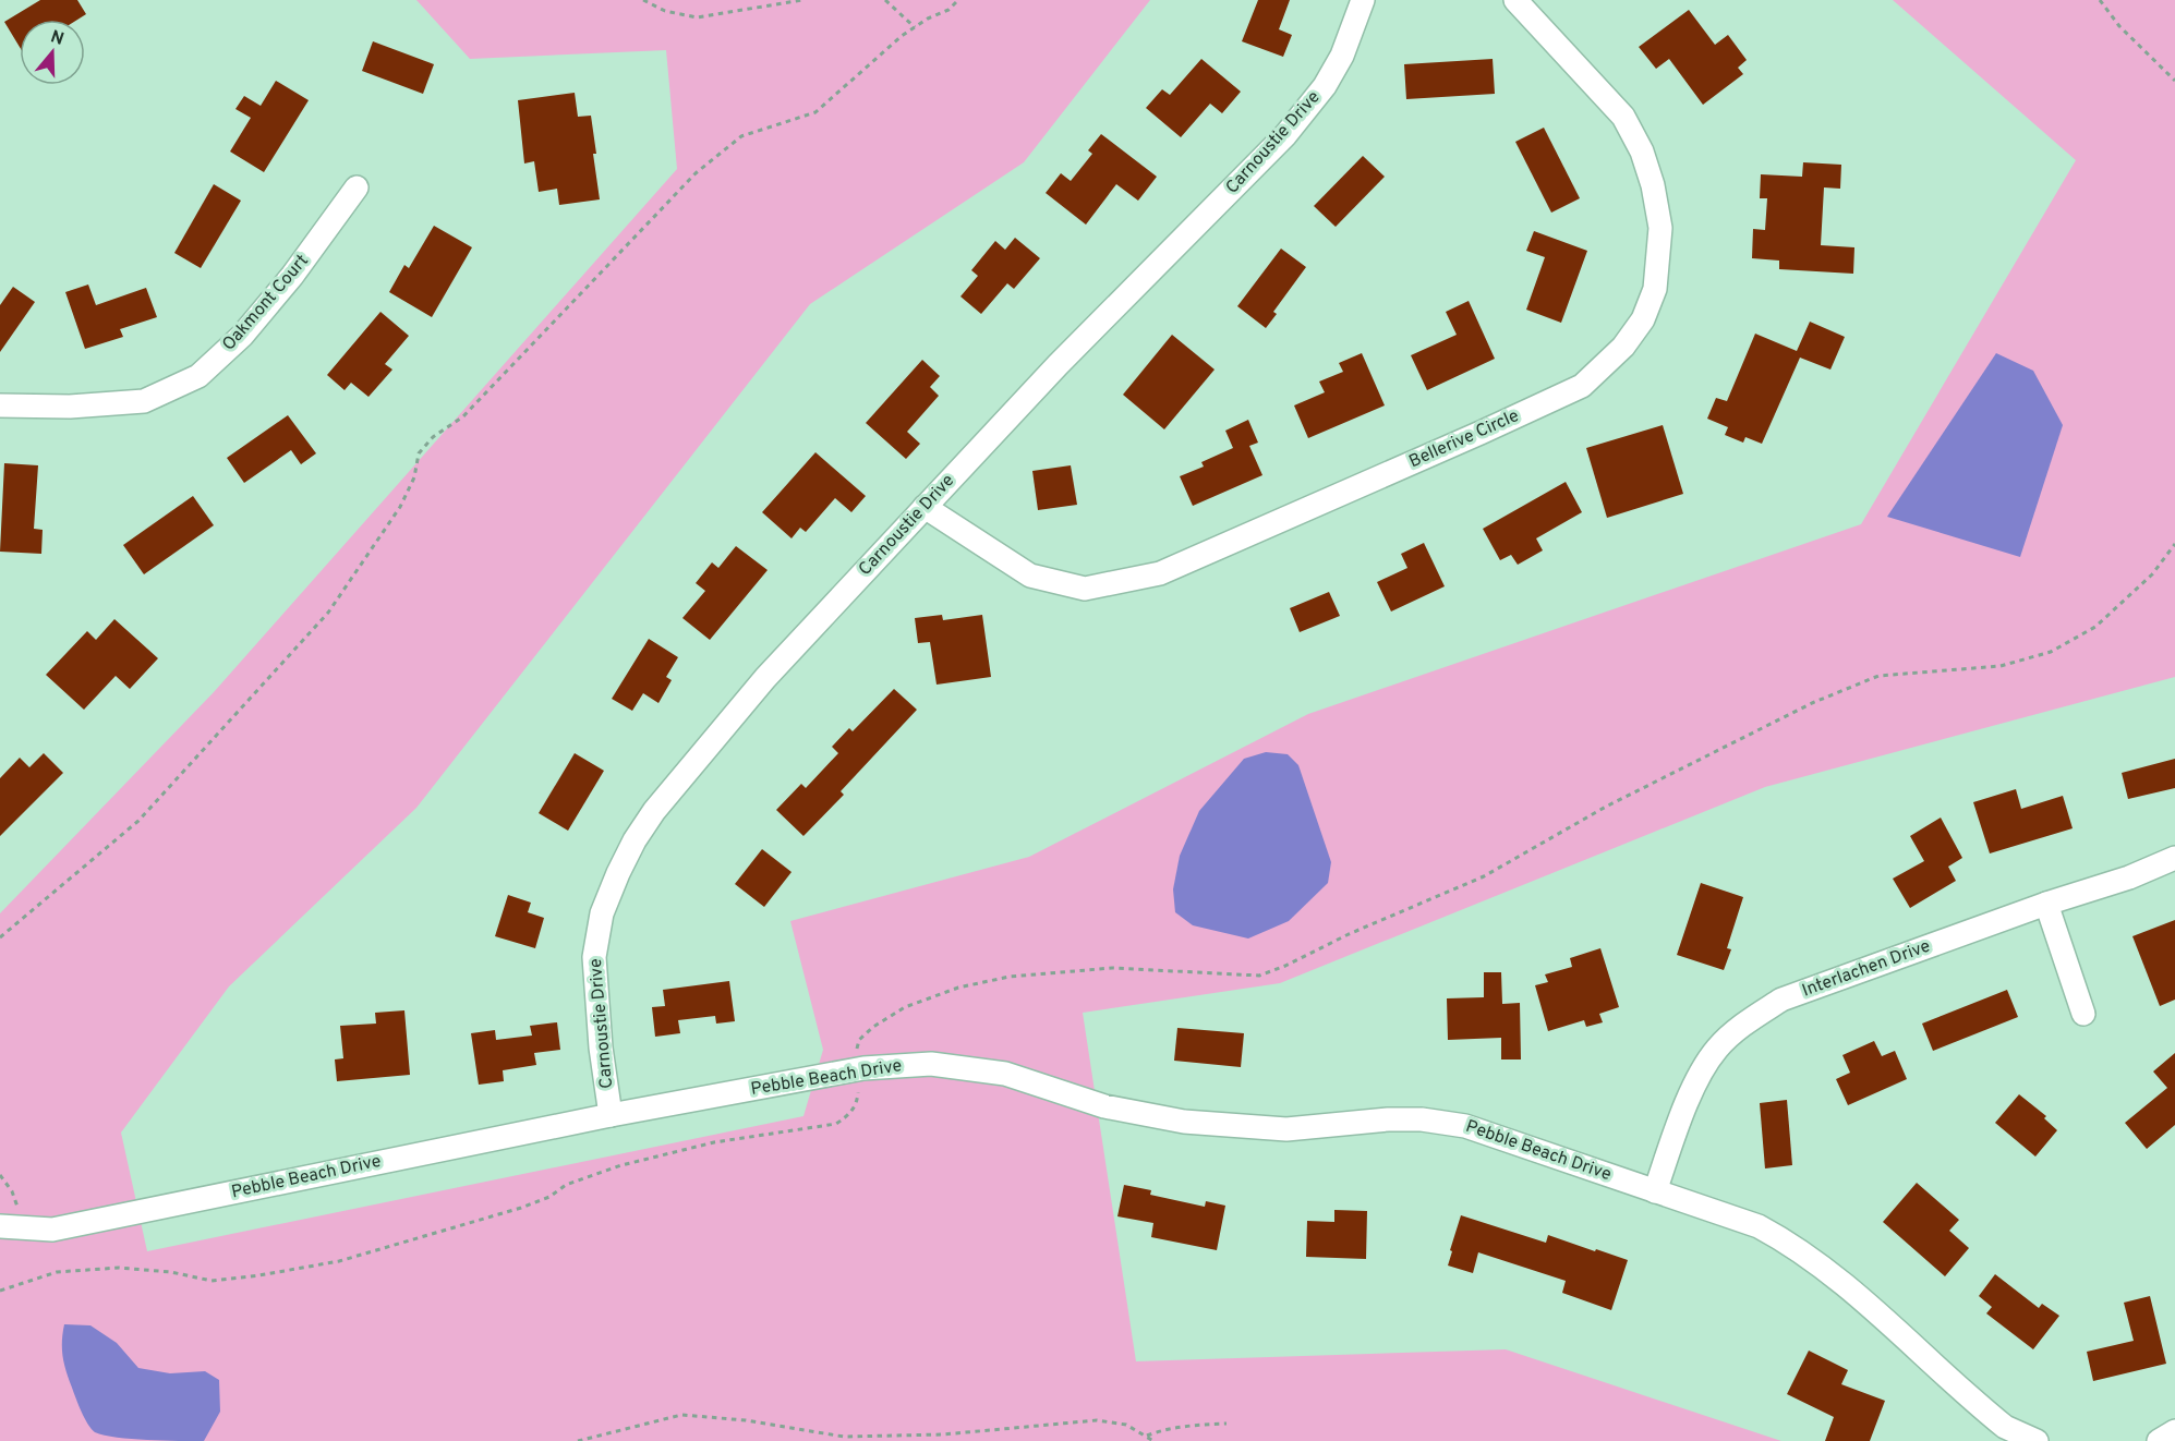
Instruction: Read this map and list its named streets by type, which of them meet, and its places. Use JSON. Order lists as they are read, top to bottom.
{
  "streets": {
    "street": [
      "Carnoustie Drive",
      "Oakmont Court",
      "Bellerive Circle",
      "Interlachen Drive",
      "Pebble Beach Drive"
    ]
  },
  "crossings": [
    ["Carnoustie Drive", "Bellerive Circle"],
    ["Carnoustie Drive", "Pebble Beach Drive"],
    ["Interlachen Drive", "Pebble Beach Drive"]
  ],
  "north": "top"
}
